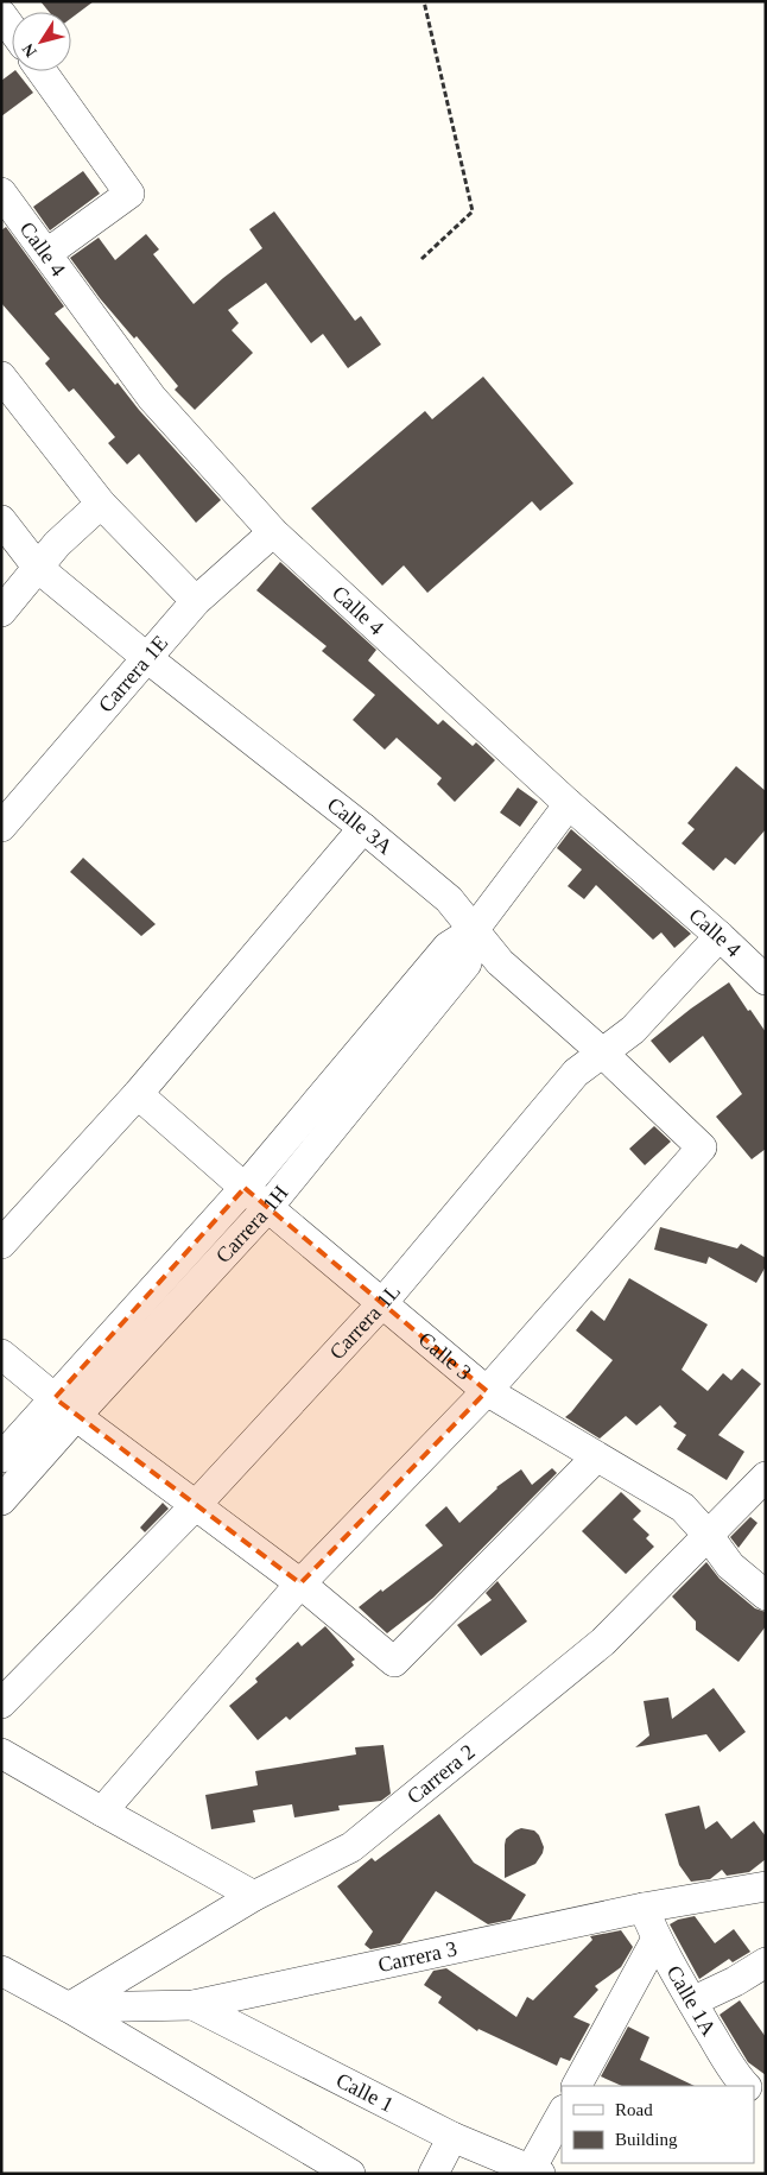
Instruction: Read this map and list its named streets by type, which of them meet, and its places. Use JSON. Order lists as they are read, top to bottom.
{
  "streets": {
    "street": [
      "Calle 4",
      "Carrera 1E",
      "Calle 3A",
      "Carrera 1H",
      "Carrera 1L",
      "Calle 3",
      "Carrera 2",
      "Carrera 3",
      "Calle 1A",
      "Calle 1"
    ]
  },
  "crossings": [
    ["Calle 4", "Carrera 1E"],
    ["Calle 4", "Carrera 1H"],
    ["Calle 4", "Carrera 1L"],
    ["Carrera 1E", "Calle 3A"],
    ["Calle 3A", "Carrera 1H"],
    ["Calle 3A", "Carrera 1L"],
    ["Calle 3A", "Calle 3"],
    ["Carrera 1H", "Calle 3"],
    ["Carrera 1L", "Calle 3"],
    ["Calle 3", "Carrera 2"],
    ["Carrera 2", "Carrera 3"],
    ["Carrera 3", "Calle 1A"],
    ["Carrera 3", "Calle 1"]
  ],
  "legend": ["Road", "Building"],
  "north": "bottom left"
}
